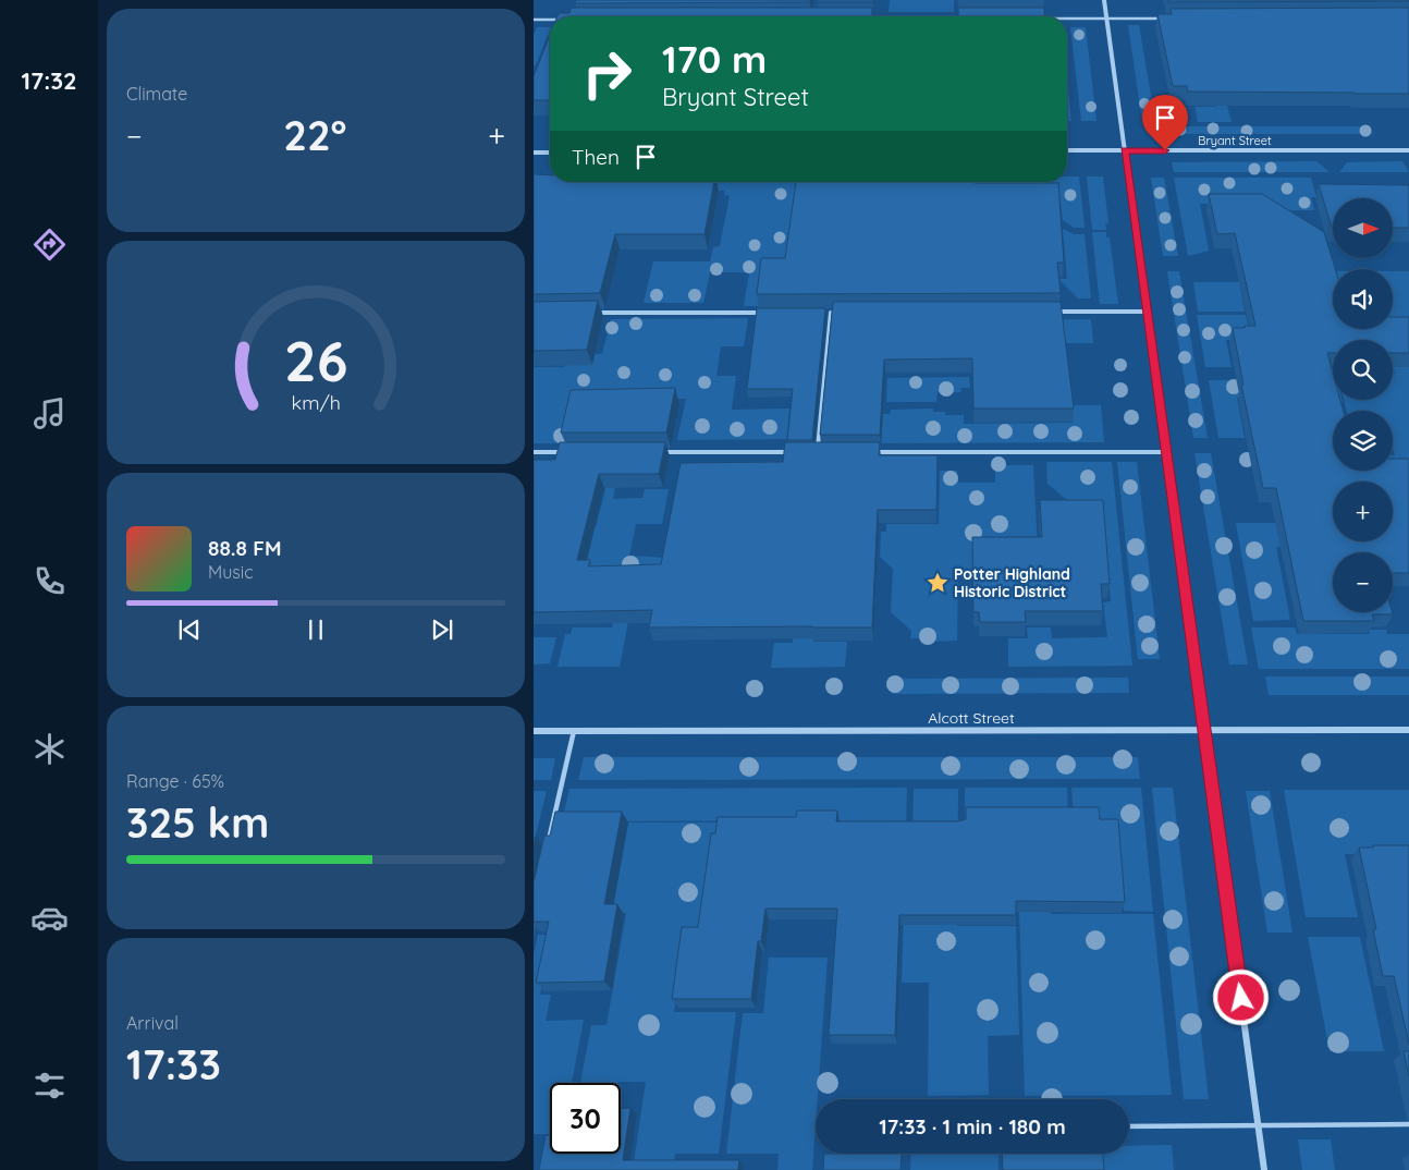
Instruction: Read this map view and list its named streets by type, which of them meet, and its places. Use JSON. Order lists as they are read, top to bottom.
{
  "streets": {
    "street": ["Bryant Street", "Alcott Street"]
  },
  "places": {
    "place": ["Potter Highland Historic District"]
  },
  "north": "right",
  "page": {
    "tabs": "17:32",
    "tile": [
      "Climate",
      ["Range · 65%", "325 km"],
      ["Arrival", "17:33"]
    ],
    "turn": ["170 m", "Bryant Street"],
    "heat": ["−", "22°", "+"],
    "then": "Then",
    "map_buttons": ["+", "−"],
    "song": ["88.8 FM", "Music"],
    "limit": "30",
    "trip": "17:33 · 1 min · 180 m",
    "gauge": ["26", "km/h"]
  }
}
